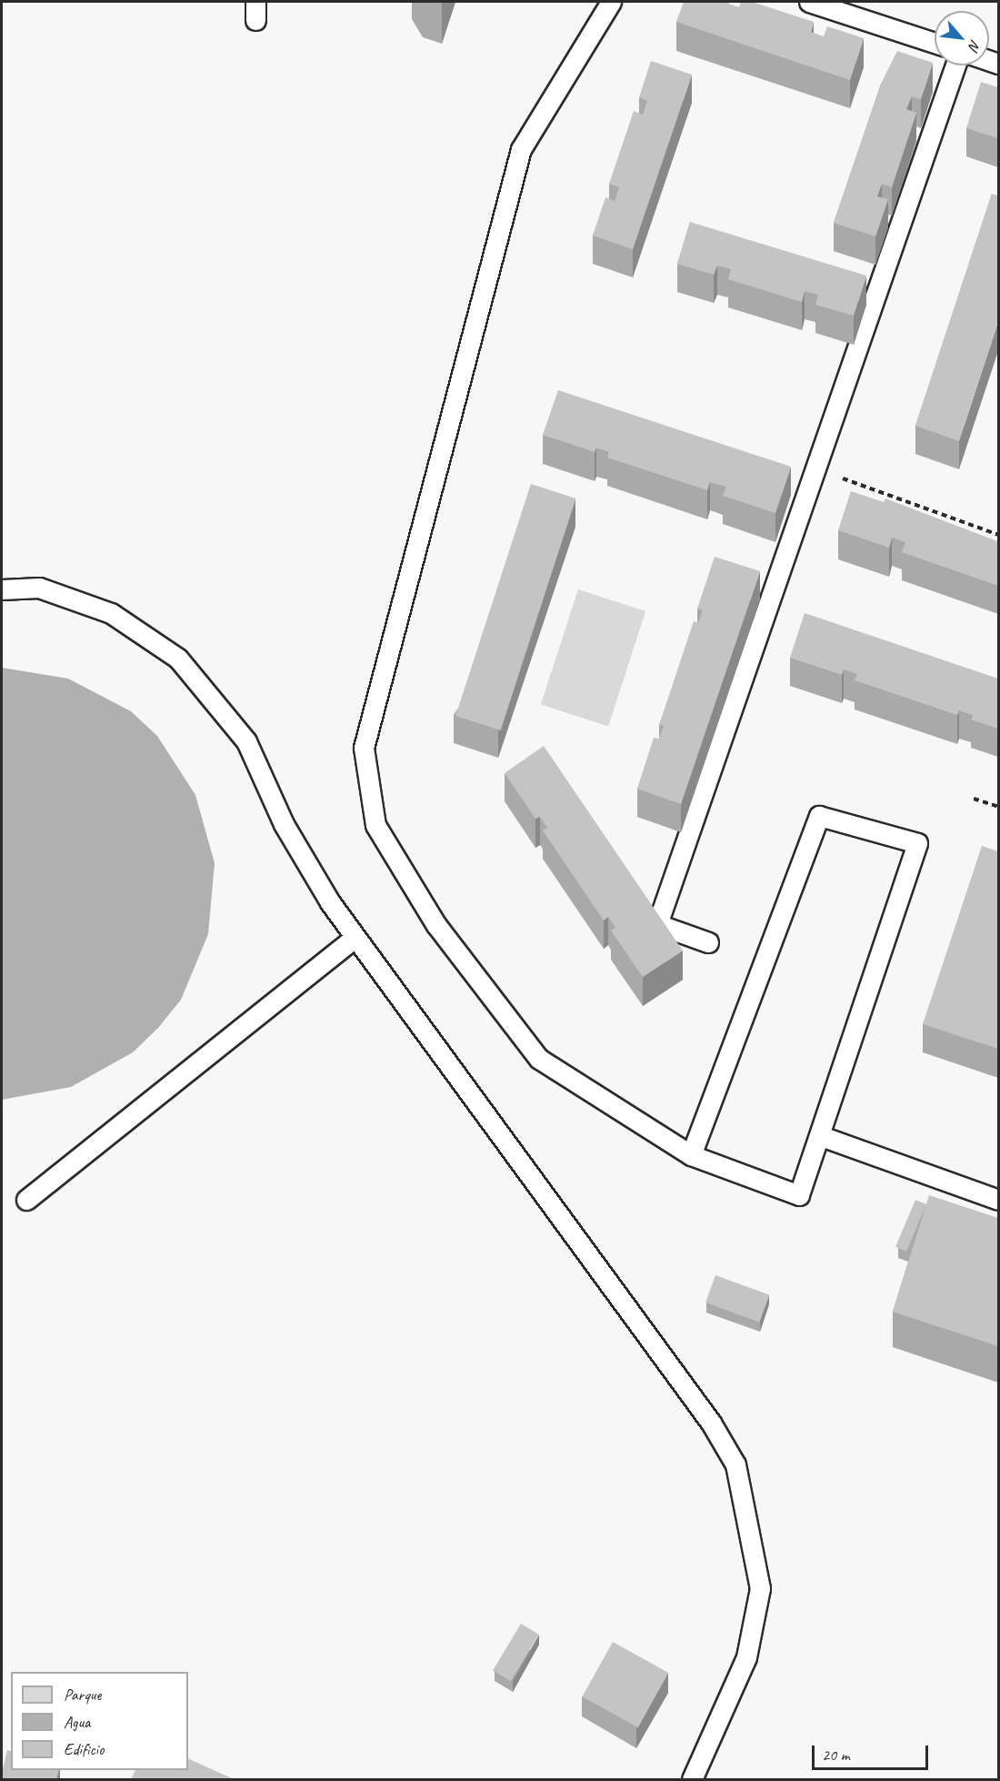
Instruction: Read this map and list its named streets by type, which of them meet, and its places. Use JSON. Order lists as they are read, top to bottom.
{
  "legend": ["Parque", "Agua", "Edificio"],
  "scale_bar": "20 m",
  "north": "bottom right"
}
